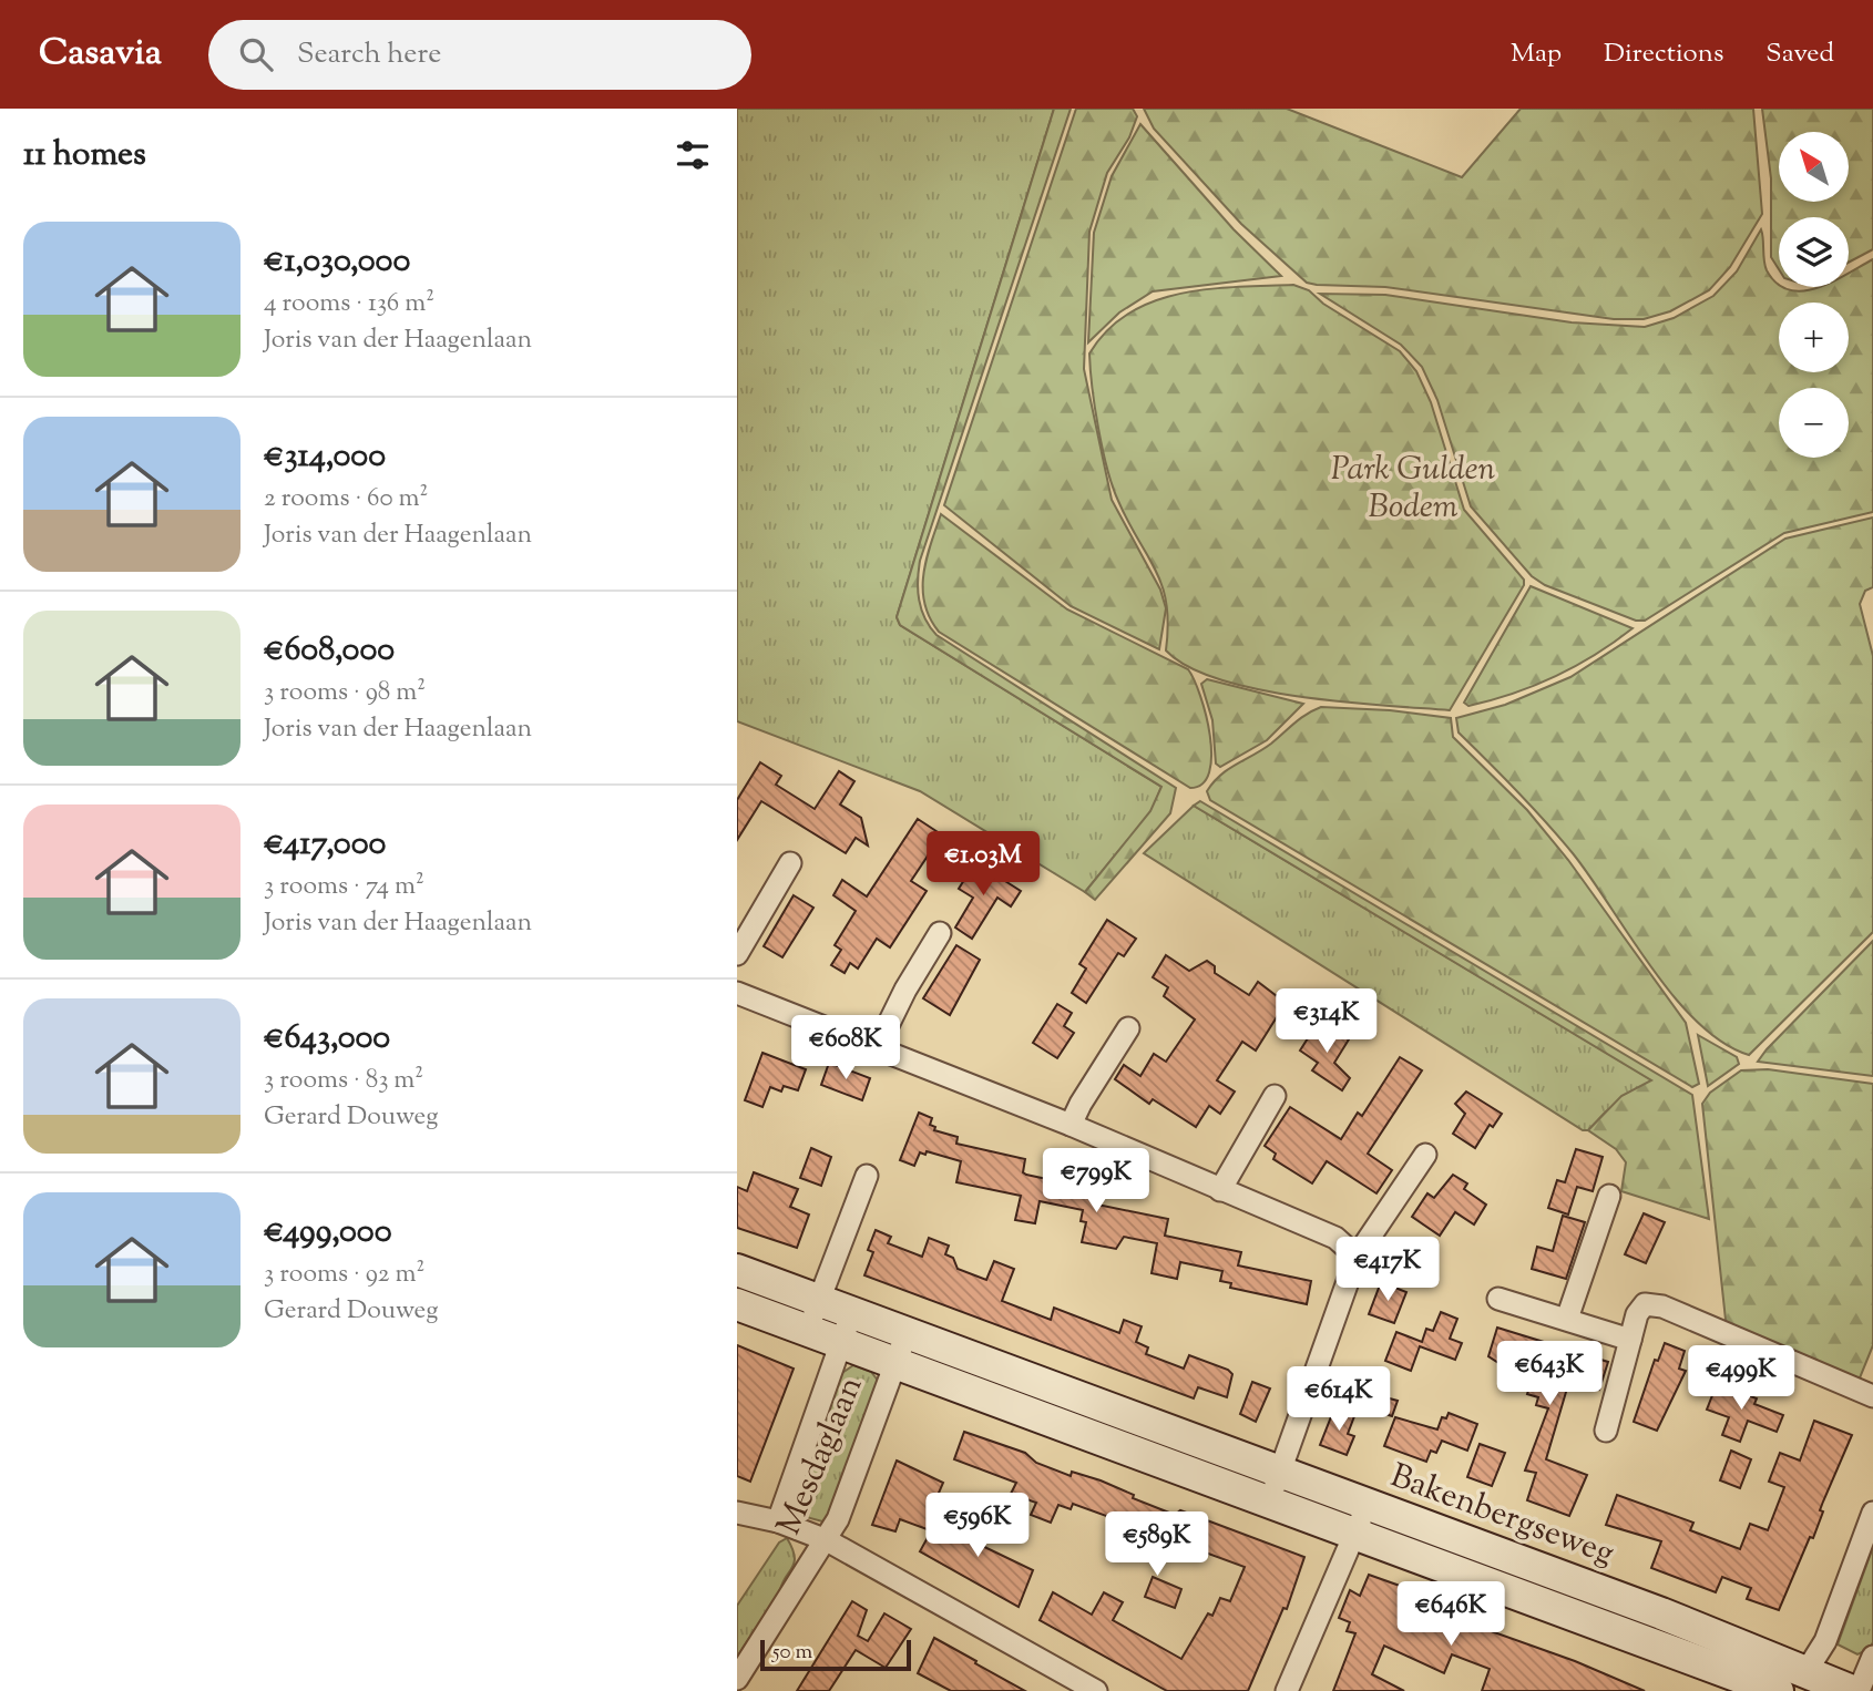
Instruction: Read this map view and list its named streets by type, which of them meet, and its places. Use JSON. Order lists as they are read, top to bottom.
{
  "streets": {
    "street": ["Mesdaglaan", "Bakenbergseweg"]
  },
  "crossings": [
    ["Mesdaglaan", "Bakenbergseweg"]
  ],
  "parks": ["Park Gulden Bodem"],
  "scale_bar": "50 m",
  "north": "top left",
  "page": {
    "header": "Casavia",
    "search": "Search here",
    "nav": ["Map", "Directions", "Saved"],
    "heading": "11 homes",
    "map_buttons": ["+", "−"],
    "list": [
      {
        "name": "€1,030,000",
        "note": "4 rooms · 136 m² · Joris van der Haagenlaan"
      },
      {
        "name": "€314,000",
        "note": "2 rooms · 60 m² · Joris van der Haagenlaan"
      },
      {
        "name": "€608,000",
        "note": "3 rooms · 98 m² · Joris van der Haagenlaan"
      },
      {
        "name": "€417,000",
        "note": "3 rooms · 74 m² · Joris van der Haagenlaan"
      },
      {
        "name": "€643,000",
        "note": "3 rooms · 83 m² · Gerard Douweg"
      },
      {
        "name": "€499,000",
        "note": "3 rooms · 92 m² · Gerard Douweg"
      }
    ],
    "price": [
      "€1.03M",
      "€314K",
      "€608K",
      "€799K",
      "€417K",
      "€643K",
      "€499K",
      "€614K",
      "€596K",
      "€589K",
      "€646K"
    ],
    "scale": "50 m"
  }
}
